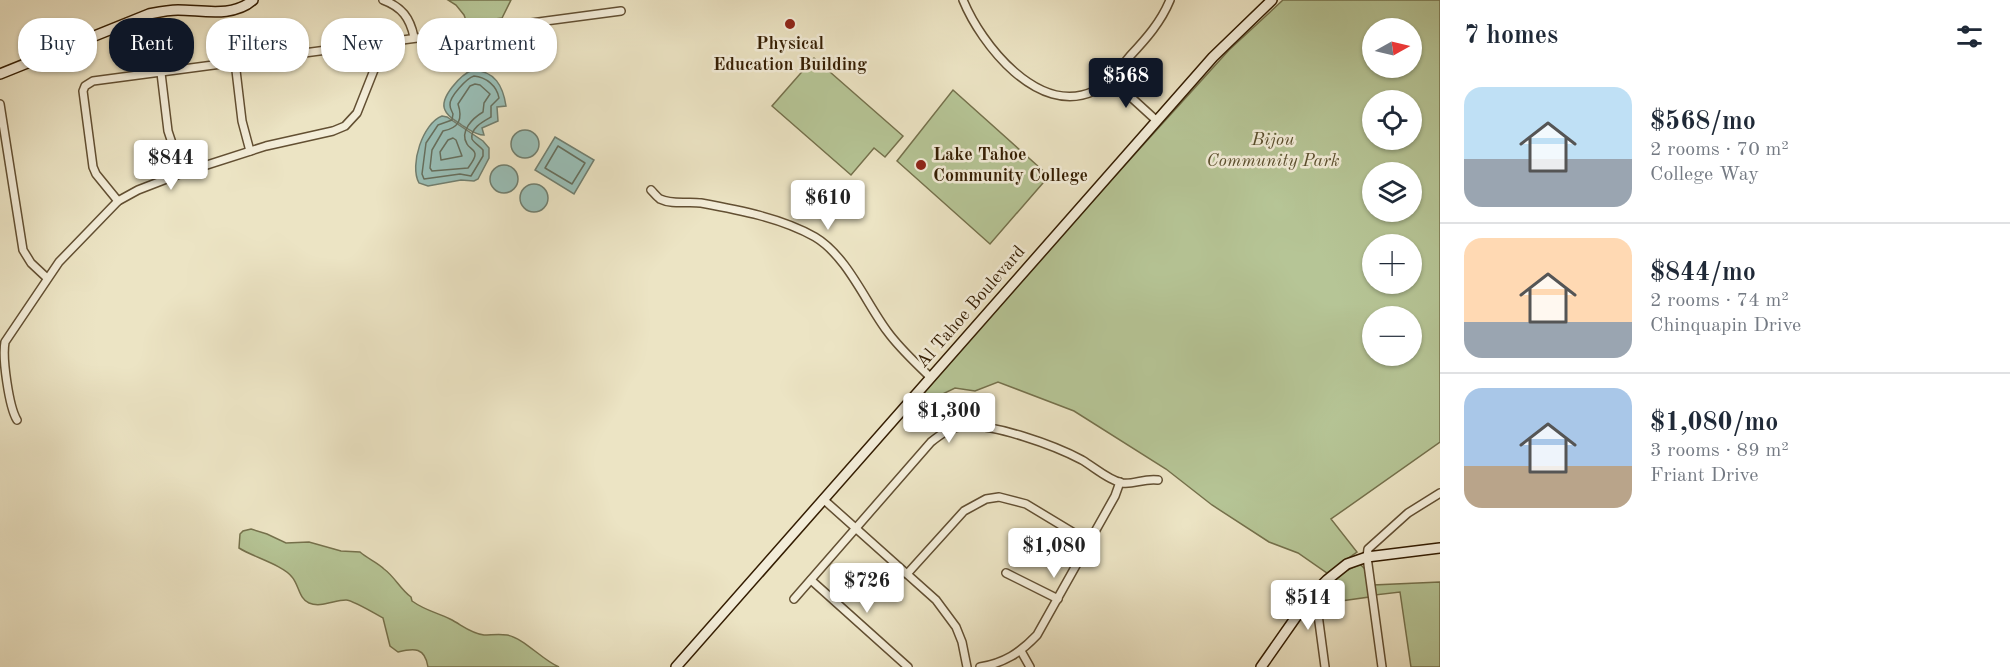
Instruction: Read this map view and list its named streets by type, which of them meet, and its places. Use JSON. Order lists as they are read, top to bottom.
{
  "streets": {
    "main road": ["Al Tahoe Boulevard"]
  },
  "parks": ["Bijou Community Park"],
  "places": ["Physical Education Building", "Lake Tahoe Community College"],
  "north": "right",
  "page": {
    "heading": "7 homes",
    "map_buttons": ["+", "−"],
    "chip": [
      "Buy",
      "Rent",
      "Filters",
      "New",
      "Apartment"
    ],
    "price": [
      "$568",
      "$844",
      "$610",
      "$1,300",
      "$1,080",
      "$726",
      "$514"
    ],
    "list": [
      {
        "name": "$568/mo",
        "note": "2 rooms · 70 m² · College Way"
      },
      {
        "name": "$844/mo",
        "note": "2 rooms · 74 m² · Chinquapin Drive"
      },
      {
        "name": "$1,080/mo",
        "note": "3 rooms · 89 m² · Friant Drive"
      }
    ]
  }
}
